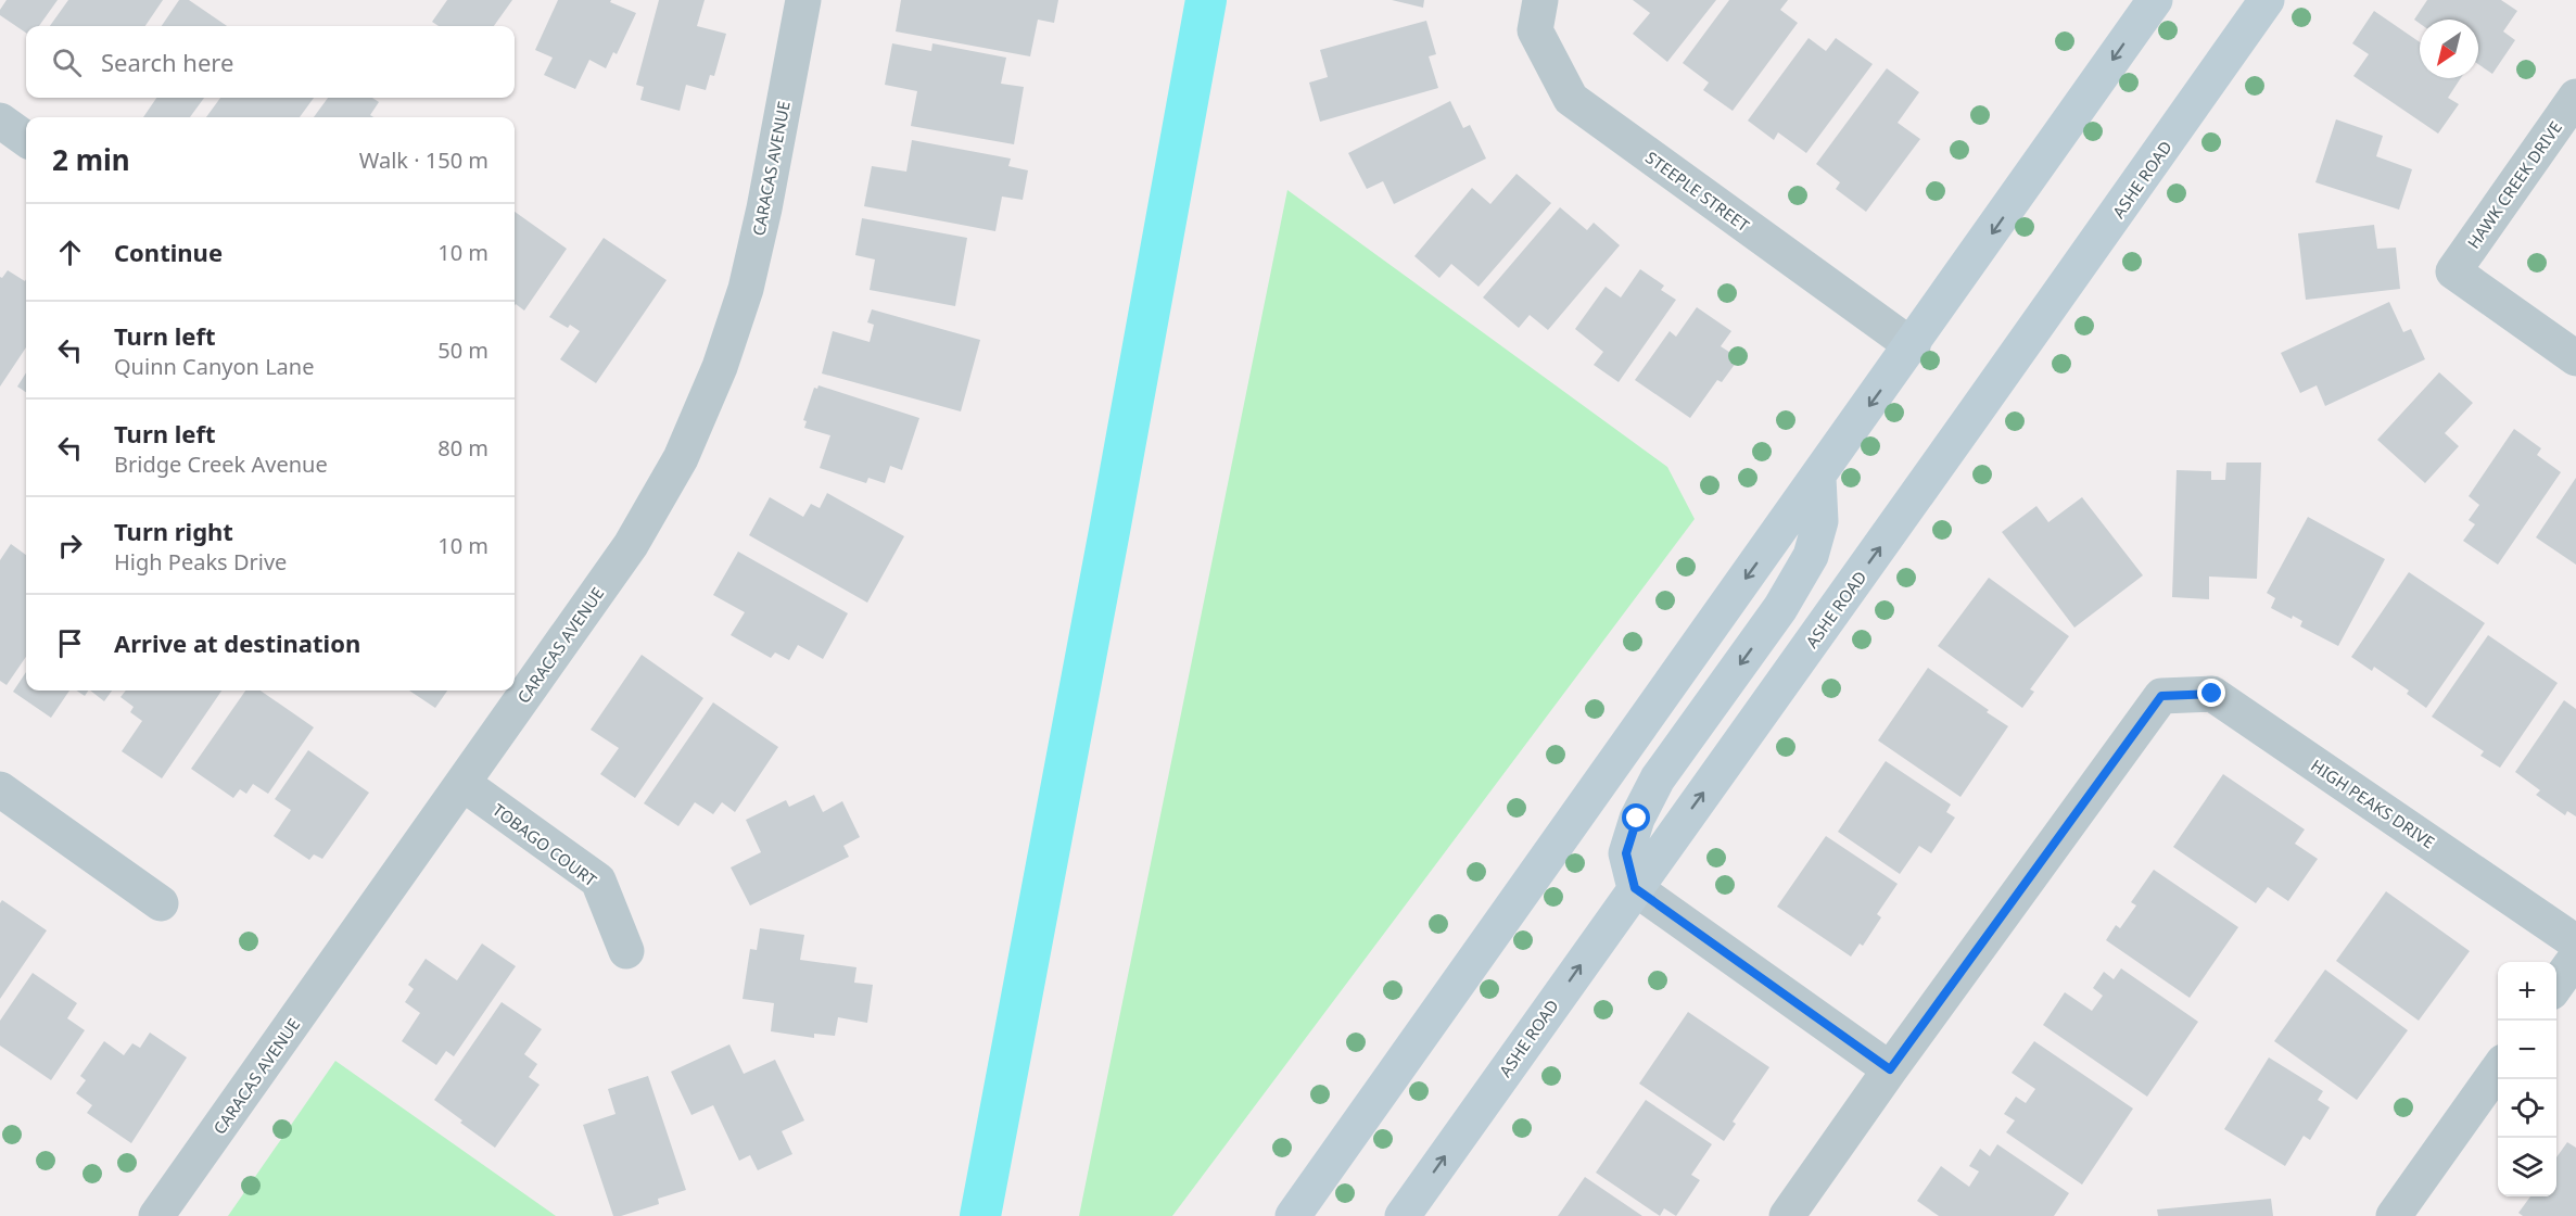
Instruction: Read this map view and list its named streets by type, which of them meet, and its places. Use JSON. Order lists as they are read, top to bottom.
{
  "streets": {
    "street": [
      "CARACAS AVENUE",
      "ASHE ROAD",
      "HAWK CREEK DRIVE",
      "STEEPLE STREET",
      "HIGH PEAKS DRIVE",
      "TOBAGO COURT"
    ]
  },
  "crossings": [
    ["CARACAS AVENUE", "TOBAGO COURT"]
  ],
  "north": "bottom left",
  "page": {
    "search": "Search here",
    "heading": ["2 min", "Walk · 150 m"],
    "list": [
      ["Continue", "10 m"],
      ["Turn left", "Quinn Canyon Lane", "50 m"],
      ["Turn left", "Bridge Creek Avenue", "80 m"],
      ["Turn right", "High Peaks Drive", "10 m"],
      "Arrive at destination"
    ],
    "map_buttons": ["+", "−"]
  }
}
